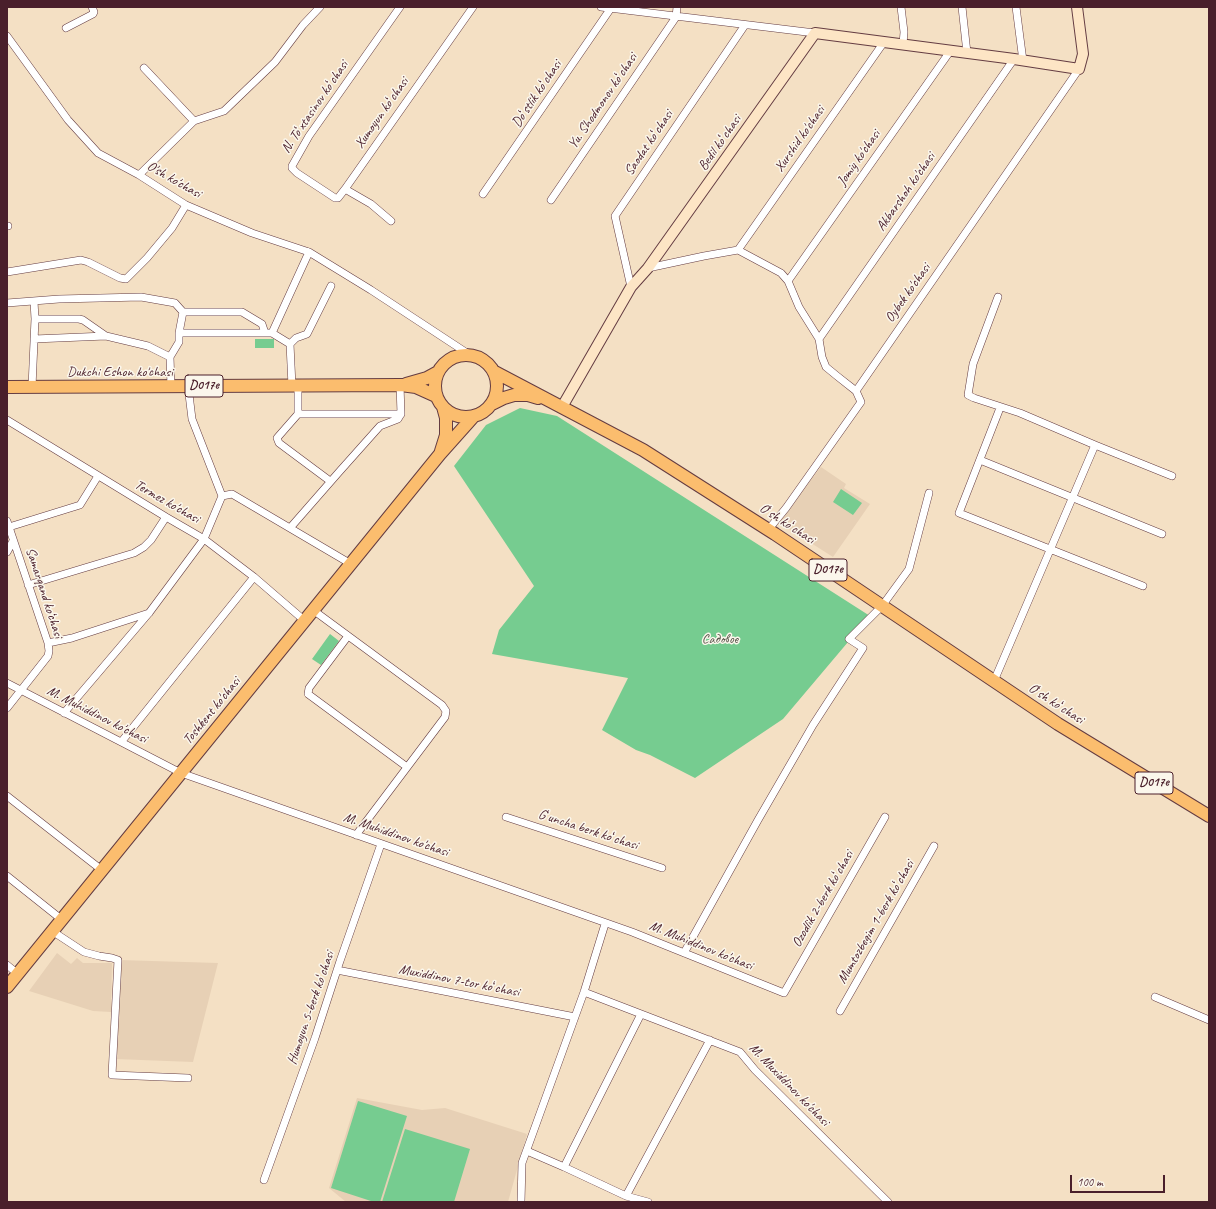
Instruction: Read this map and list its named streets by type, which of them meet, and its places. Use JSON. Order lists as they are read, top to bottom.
{
  "streets": {
    "main road": [
      "Dukchi Eshon ko'chasi",
      "D017e",
      "Oʻsh koʻchasi",
      "Toshkent ko'chasi"
    ],
    "street": [
      "Doʻstlik koʻchasi",
      "Yu. Shodmonov koʻchasi",
      "N. Toʻxtasinov koʻchasi",
      "Xumoyun koʻchasi",
      "Xurshid ko'chasi",
      "Saodat koʻchasi",
      "Bedil koʻchasi",
      "Jomiy ko'chasi",
      "O'sh ko'chasi",
      "Akbarshoh ko'chasi",
      "Oybek ko'chasi",
      "Termez ko'chasi",
      "Samarqand ko‘chasi",
      "M. Muhiddinov ko'chasi",
      "Gʻuncha berk koʻchasi",
      "Ozodlik 2-berk koʻchasi",
      "Mumtozbegim 1-berk koʻchasi",
      "Muxiddinov 7-tor koʻchasi",
      "Humoyun 5-berk koʻchasi",
      "M. Muxiddinov ko'chasi"
    ]
  },
  "crossings": [
    ["N. Toʻxtasinov koʻchasi", "Xumoyun koʻchasi"],
    ["Saodat koʻchasi", "Bedil koʻchasi"],
    ["Bedil koʻchasi", "Oʻsh koʻchasi"],
    ["O'sh ko'chasi", "D017e"],
    ["O'sh ko'chasi", "Toshkent ko'chasi"],
    ["Dukchi Eshon ko'chasi", "D017e"],
    ["D017e", "Oʻsh koʻchasi"],
    ["D017e", "Toshkent ko'chasi"],
    ["Termez ko'chasi", "Toshkent ko'chasi"],
    ["Samarqand ko‘chasi", "M. Muhiddinov ko'chasi"],
    ["Toshkent ko'chasi", "M. Muhiddinov ko'chasi"],
    ["M. Muhiddinov ko'chasi", "Ozodlik 2-berk koʻchasi"],
    ["M. Muhiddinov ko'chasi", "Humoyun 5-berk koʻchasi"],
    ["Muxiddinov 7-tor koʻchasi", "Humoyun 5-berk koʻchasi"]
  ],
  "parks": ["Садовое"],
  "scale_bar": "100 m"
}
